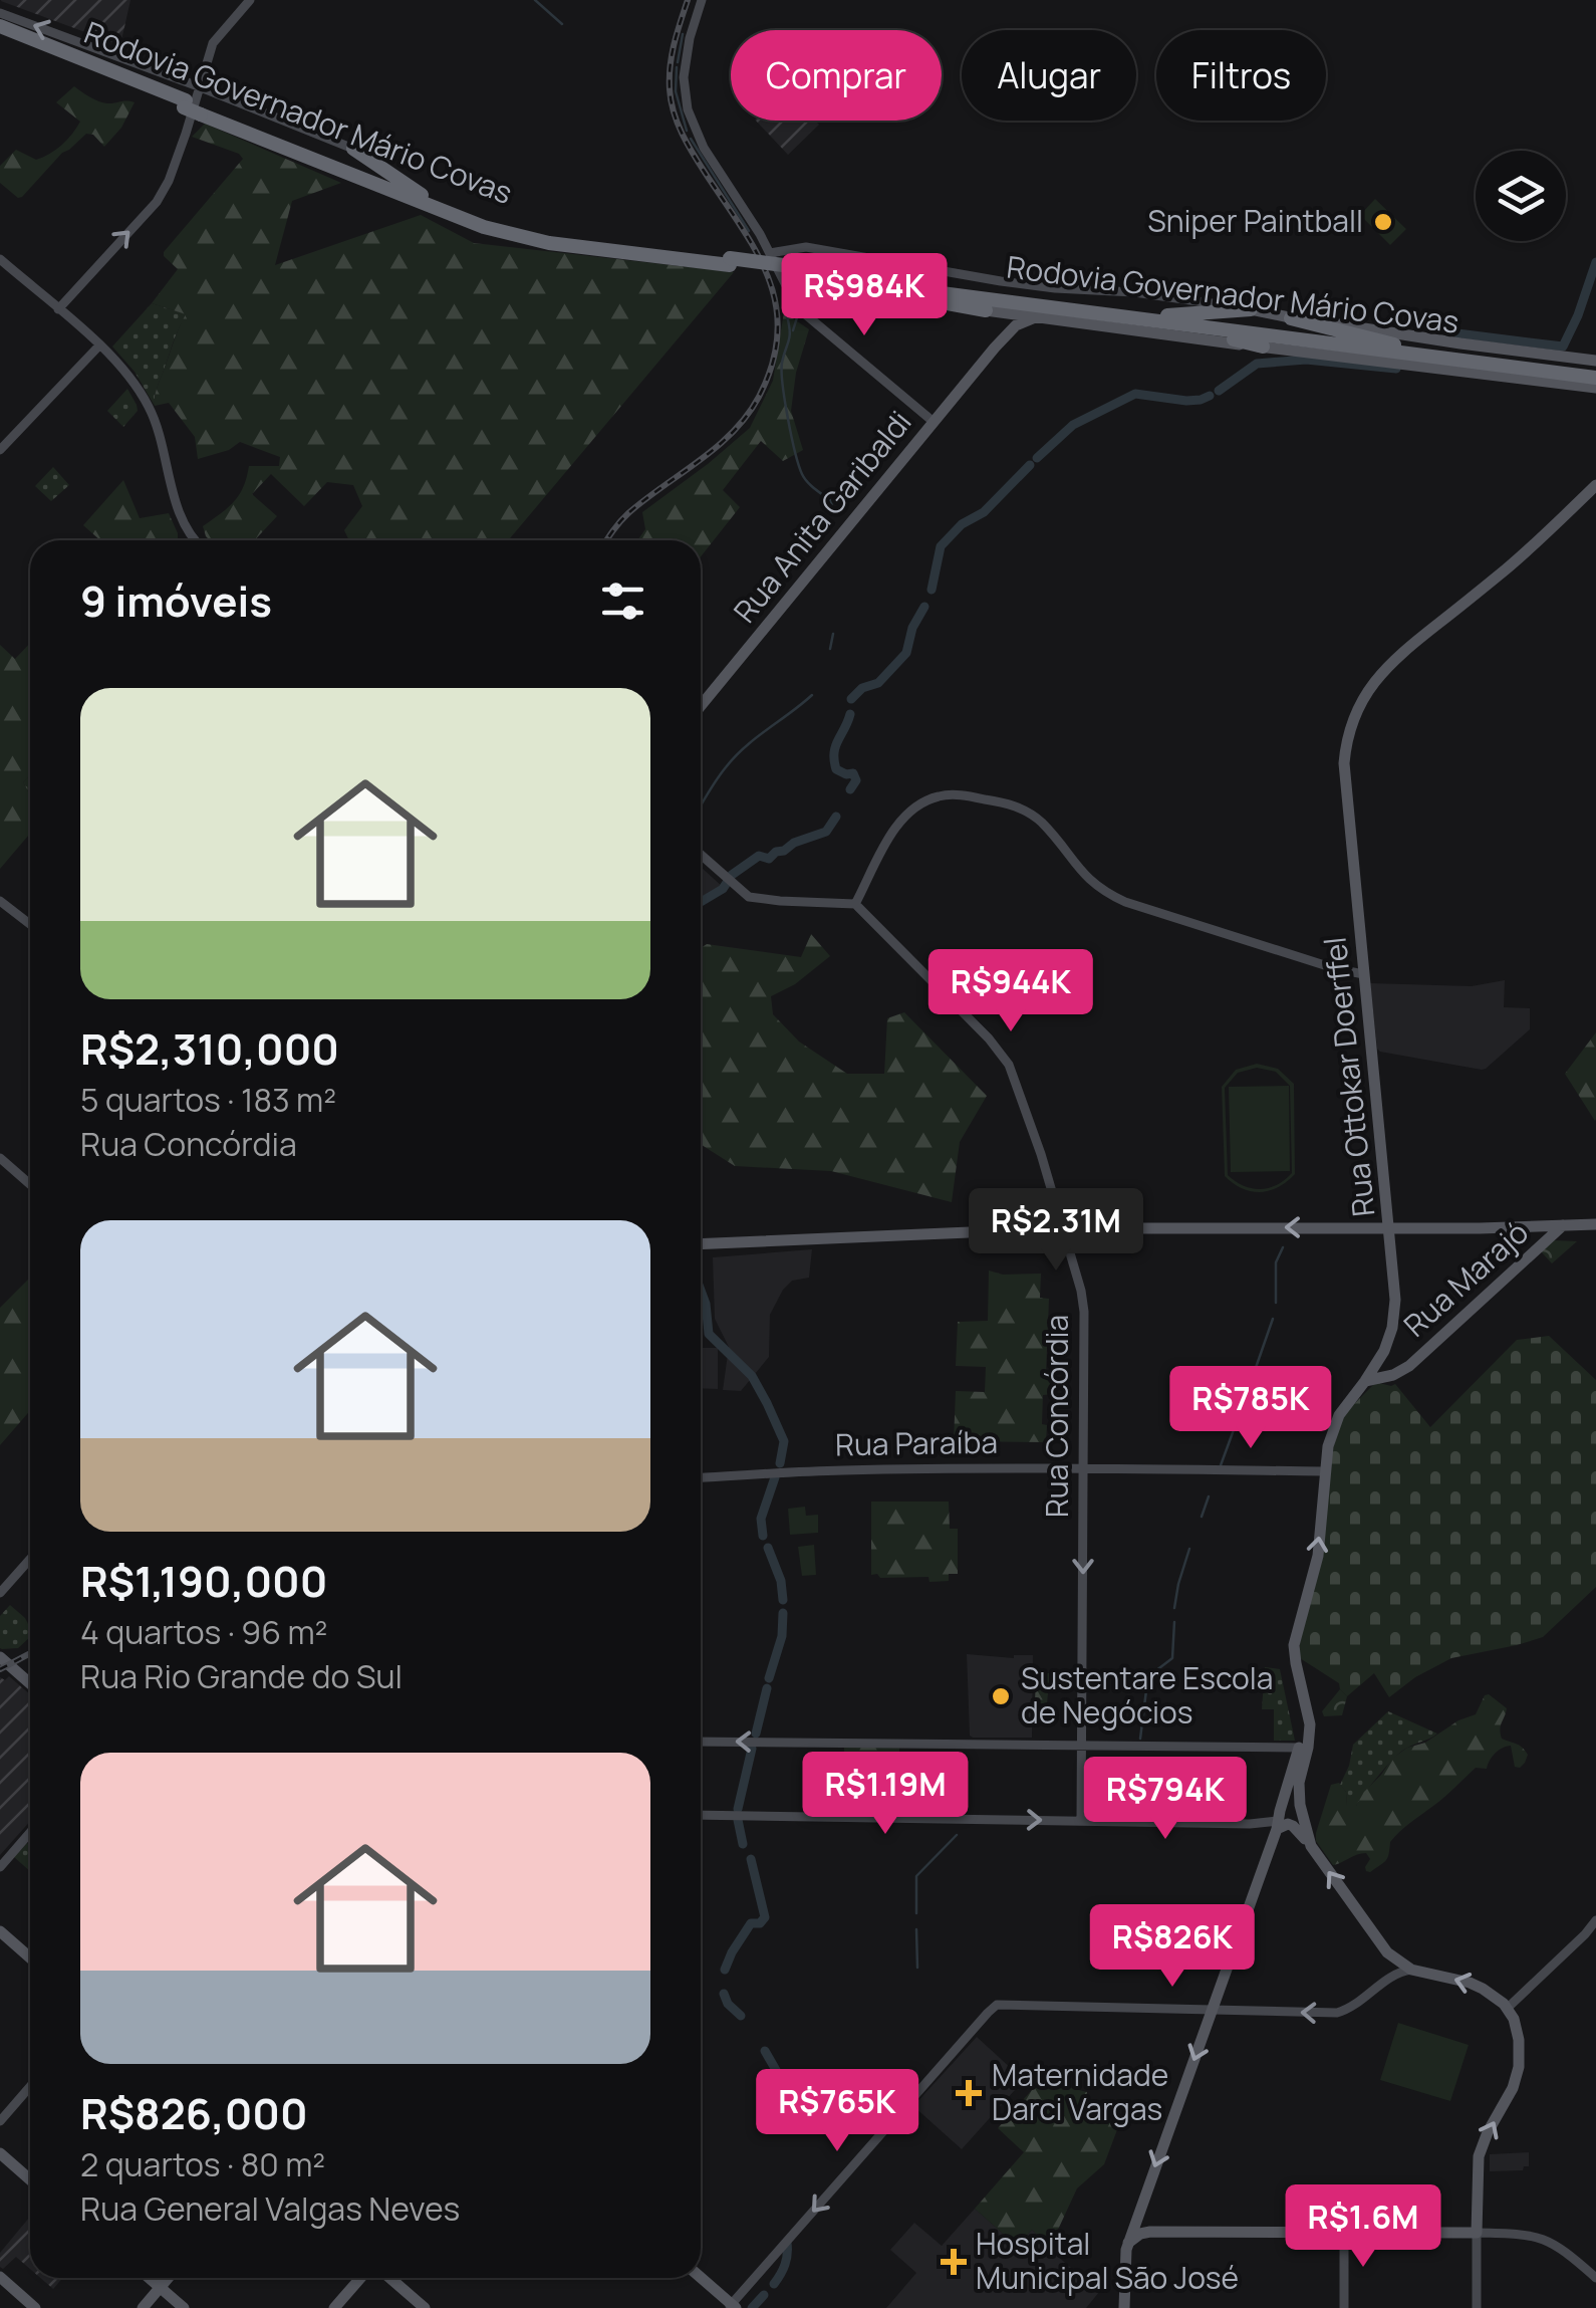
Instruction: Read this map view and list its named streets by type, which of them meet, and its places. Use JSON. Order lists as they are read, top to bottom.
{
  "streets": {
    "highway": ["Rodovia Governador Mário Covas"],
    "main road": [
      "Rua Anita Garibaldi",
      "Rua Ottokar Doerffel",
      "Rua Marajó",
      "Rua Concórdia",
      "Rua Paraíba"
    ]
  },
  "crossings": [
    ["Rua Ottokar Doerffel", "Rua Marajó"],
    ["Rua Ottokar Doerffel", "Rua Paraíba"],
    ["Rua Concórdia", "Rua Paraíba"]
  ],
  "places": {
    "other": ["Sniper Paintball", "Sustentare Escola de Negócios"],
    "health": ["Maternidade Darci Vargas", "Hospital Municipal São José"]
  },
  "page": {
    "chip": ["Comprar", "Alugar", "Filtros"],
    "price": [
      "R$984K",
      "R$944K",
      "R$2.31M",
      "R$785K",
      "R$1.19M",
      "R$794K",
      "R$826K",
      "R$765K",
      "R$1.6M"
    ],
    "heading": "9 imóveis",
    "list": [
      {
        "name": "R$2,310,000",
        "note": "5 quartos · 183 m² · Rua Concórdia"
      },
      {
        "name": "R$1,190,000",
        "note": "4 quartos · 96 m² · Rua Rio Grande do Sul"
      },
      {
        "name": "R$826,000",
        "note": "2 quartos · 80 m² · Rua General Valgas Neves"
      }
    ]
  }
}
